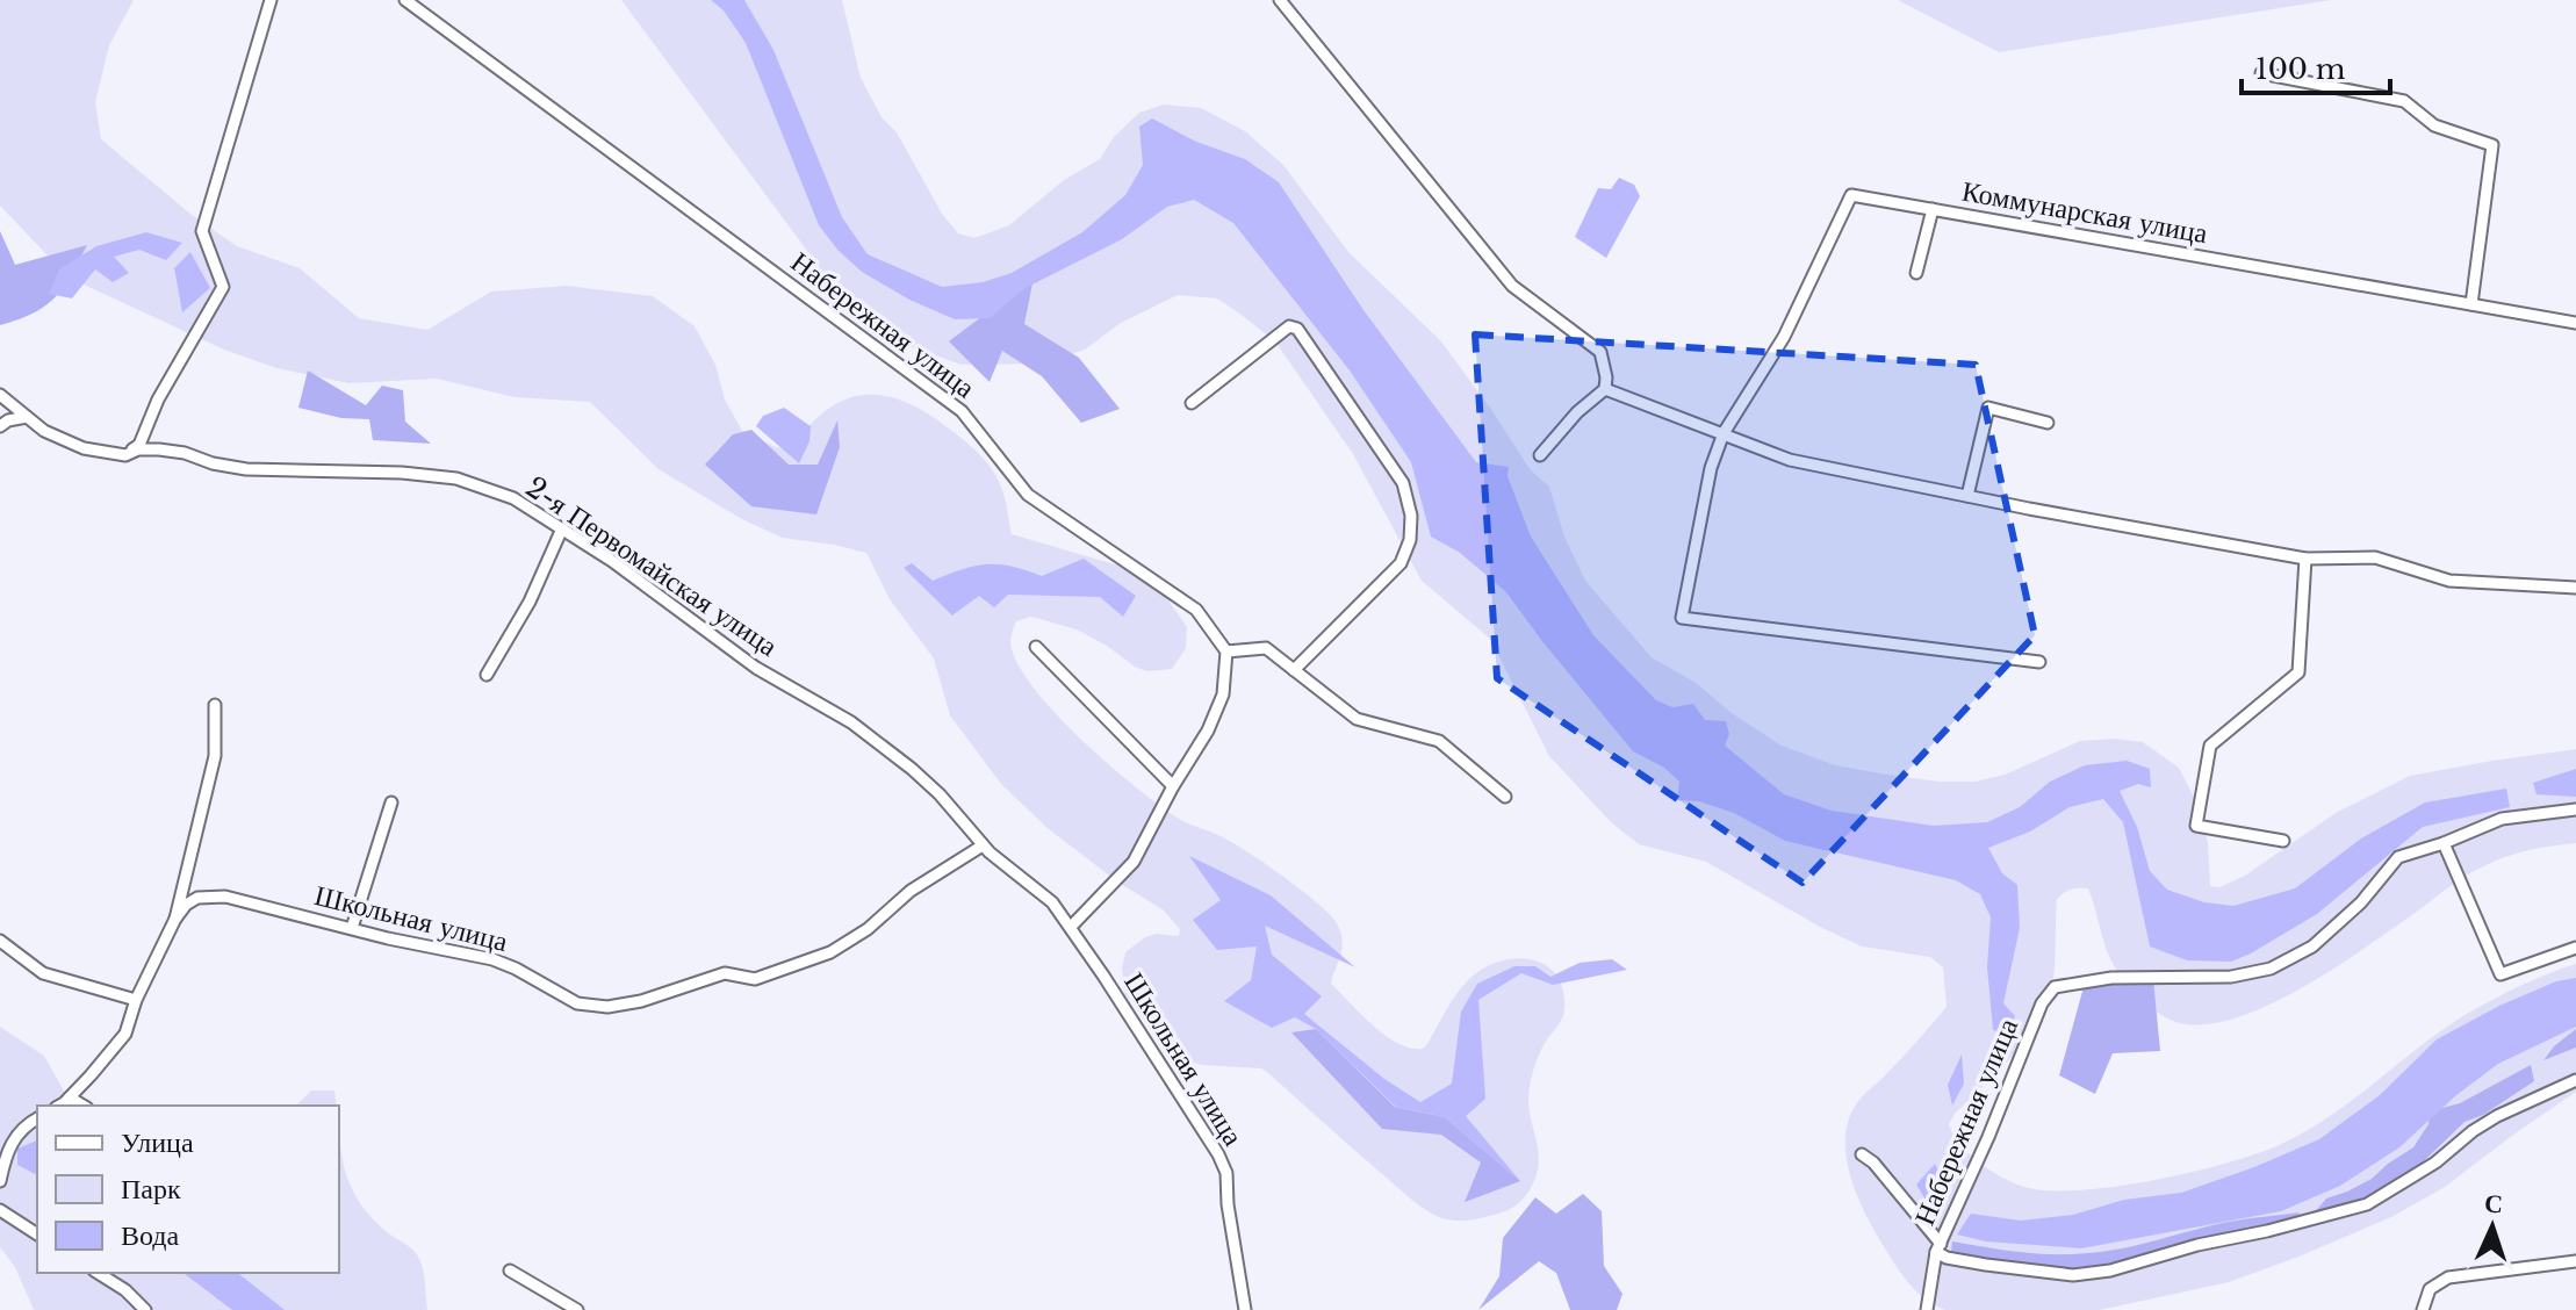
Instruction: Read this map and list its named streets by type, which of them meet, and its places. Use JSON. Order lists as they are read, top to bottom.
{
  "streets": {
    "street": [
      "Коммунарская улица",
      "Набережная улица",
      "2-я Первомайская улица",
      "Школьная улица"
    ]
  },
  "crossings": [
    ["2-я Первомайская улица", "Школьная улица"]
  ],
  "legend": ["Улица", "Парк", "Вода"],
  "scale_bar": "100 m",
  "north": "top"
}
